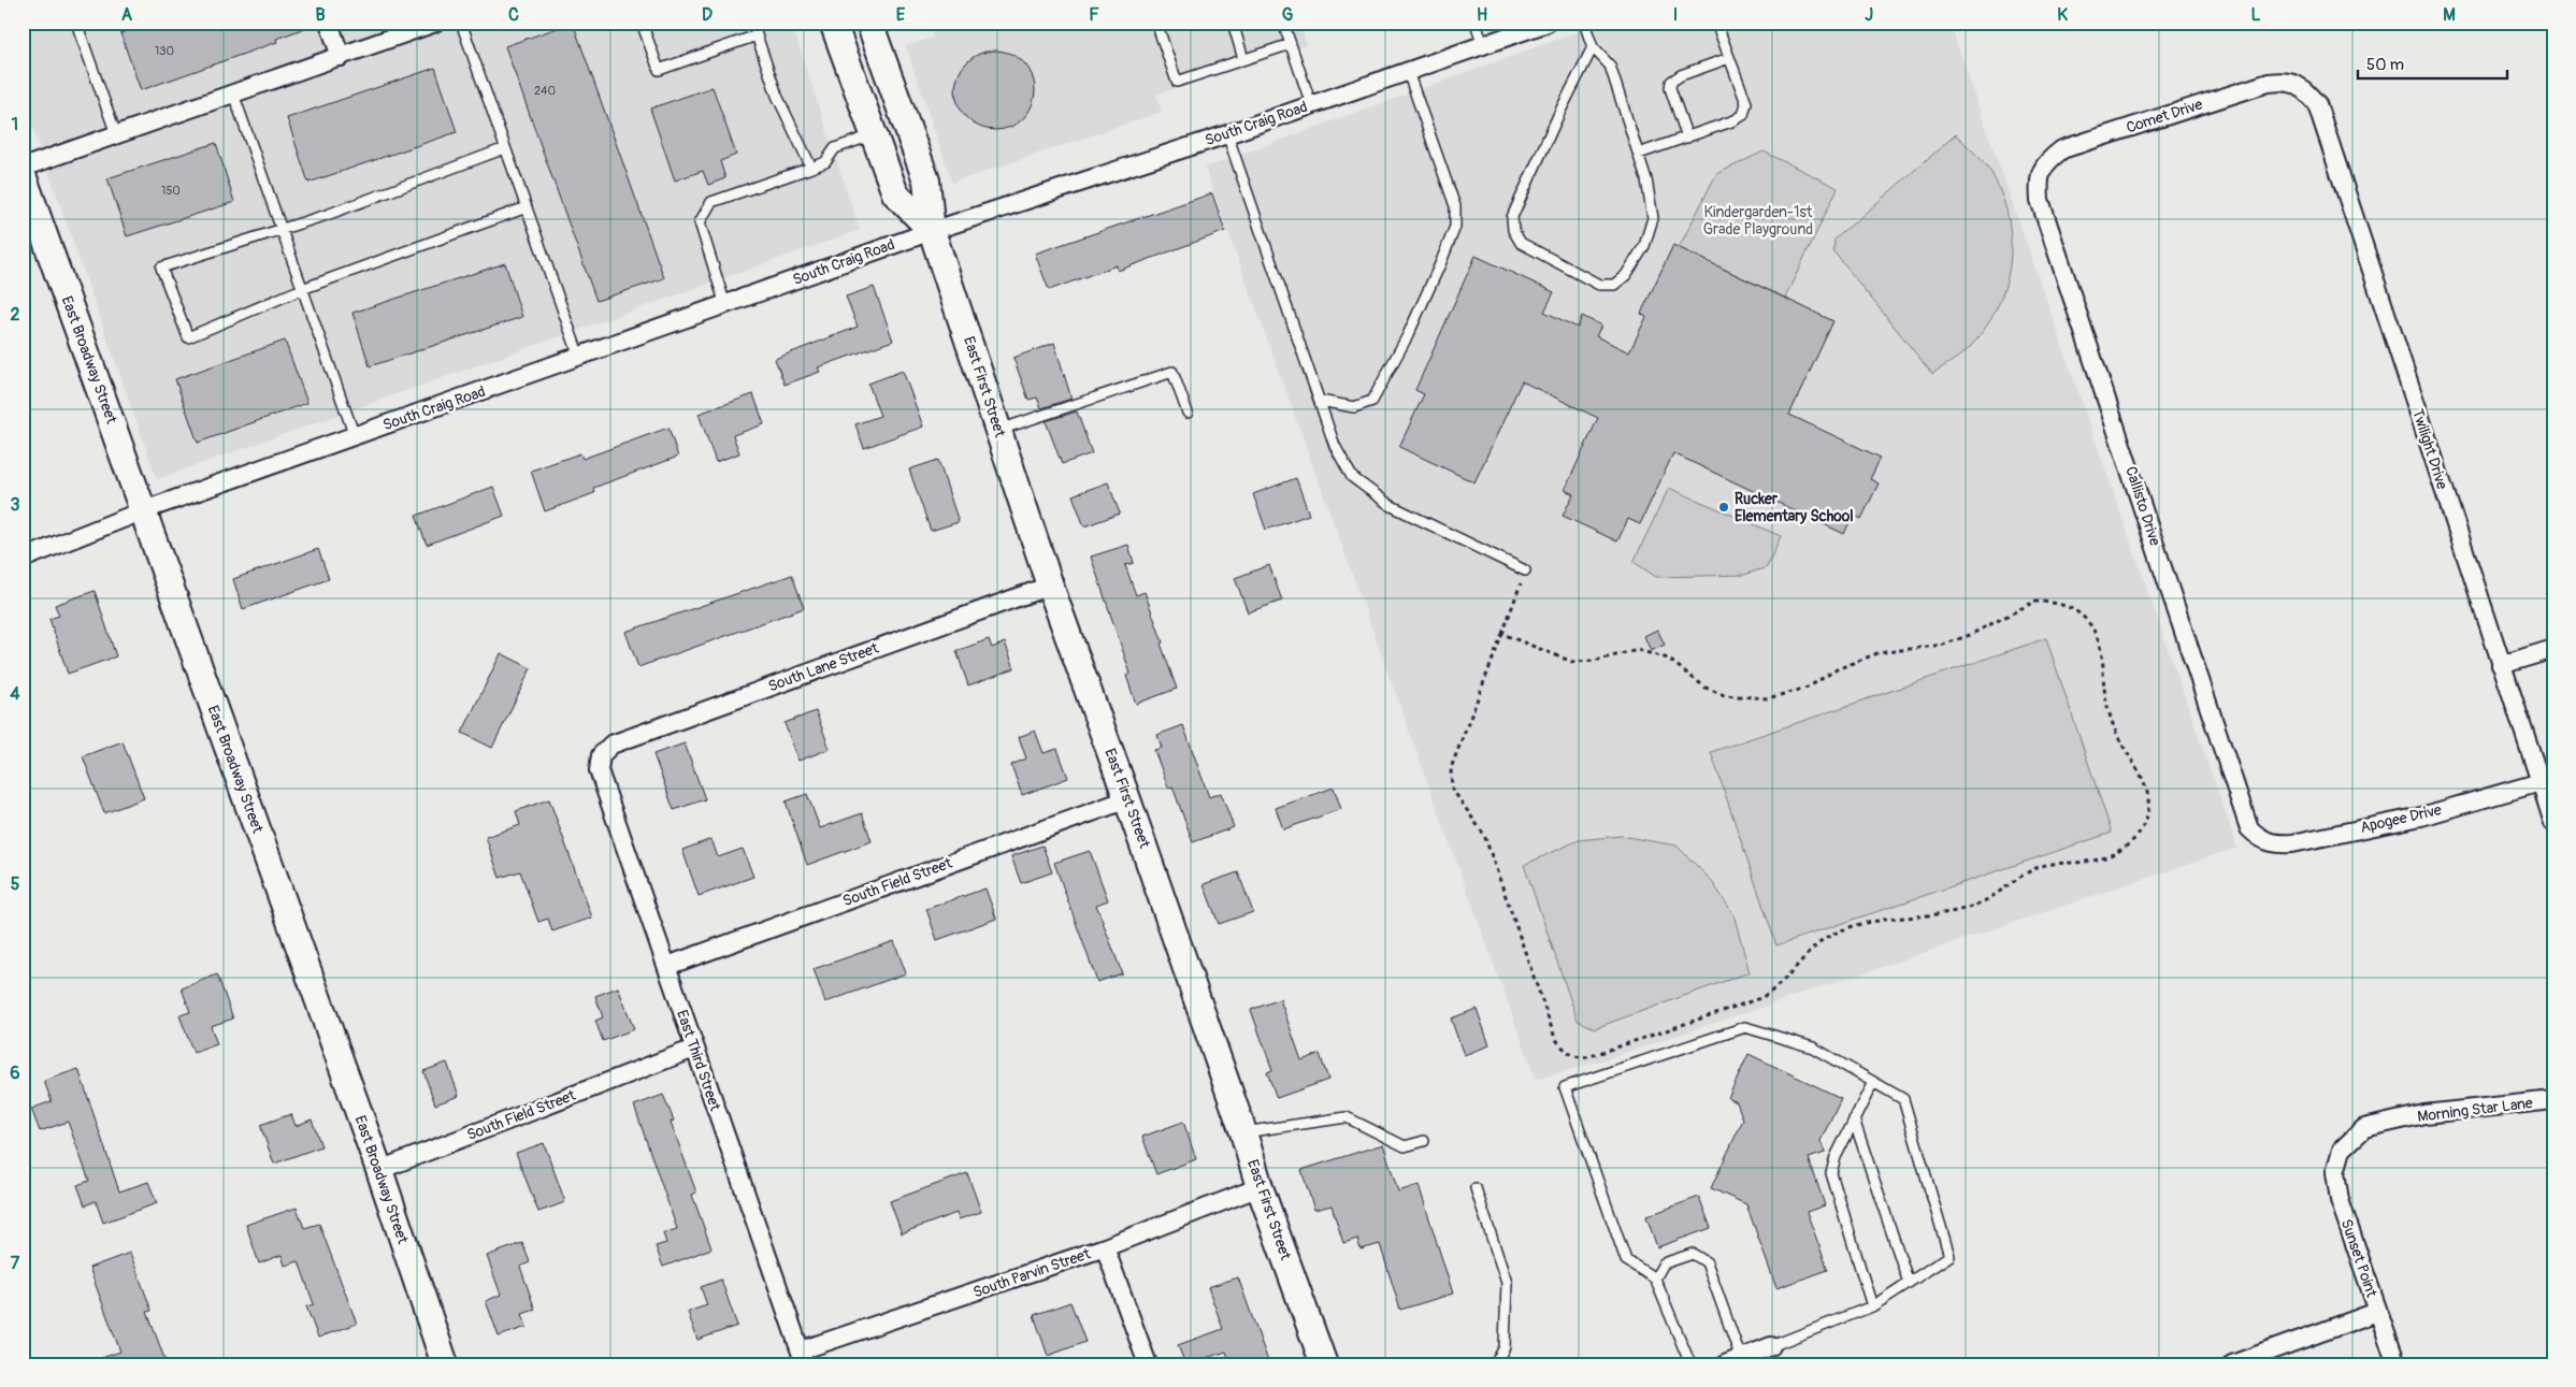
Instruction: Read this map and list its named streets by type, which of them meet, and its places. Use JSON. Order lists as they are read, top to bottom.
{
  "streets": {
    "street": [
      "Comet Drive",
      "South Craig Road",
      "East Broadway Street",
      "East First Street",
      "Twilight Drive",
      "Callisto Drive",
      "South Lane Street",
      "Apogee Drive",
      "South Field Street",
      "East Third Street",
      "Morning Star Lane",
      "Sunset Point",
      "South Parvin Street"
    ]
  },
  "crossings": [
    ["Comet Drive", "Twilight Drive"],
    ["Comet Drive", "Callisto Drive"],
    ["South Craig Road", "East Broadway Street"],
    ["South Craig Road", "East First Street"],
    ["East Broadway Street", "South Field Street"],
    ["East First Street", "South Lane Street"],
    ["East First Street", "South Field Street"],
    ["East First Street", "South Parvin Street"],
    ["Twilight Drive", "Apogee Drive"],
    ["Callisto Drive", "Apogee Drive"],
    ["South Lane Street", "East Third Street"],
    ["South Field Street", "East Third Street"],
    ["East Third Street", "South Parvin Street"],
    ["Morning Star Lane", "Sunset Point"]
  ],
  "parks": ["Kindergarden-1st Grade Playground"],
  "places": ["Rucker Elementary School"],
  "house_numbers": ["130", "240", "150"],
  "scale_bar": "50 m",
  "grid": {
    "columns": [
      "A",
      "B",
      "C",
      "D",
      "E",
      "F",
      "G",
      "H",
      "I",
      "J",
      "K",
      "L",
      "M"
    ],
    "rows": [
      "1",
      "2",
      "3",
      "4",
      "5",
      "6",
      "7"
    ]
  }
}
